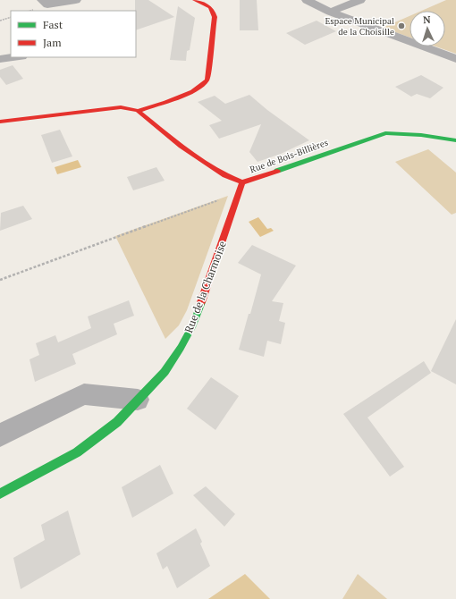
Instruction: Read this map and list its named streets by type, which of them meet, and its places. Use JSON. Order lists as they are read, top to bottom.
{
  "streets": {
    "street": ["Rue de Bois-Billières", "Rue de la Charmoise"]
  },
  "crossings": [
    ["Rue de Bois-Billières", "Rue de la Charmoise"]
  ],
  "places": ["Espace Municipal de la Choisille"],
  "legend": ["Fast", "Jam"],
  "north": "top"
}
